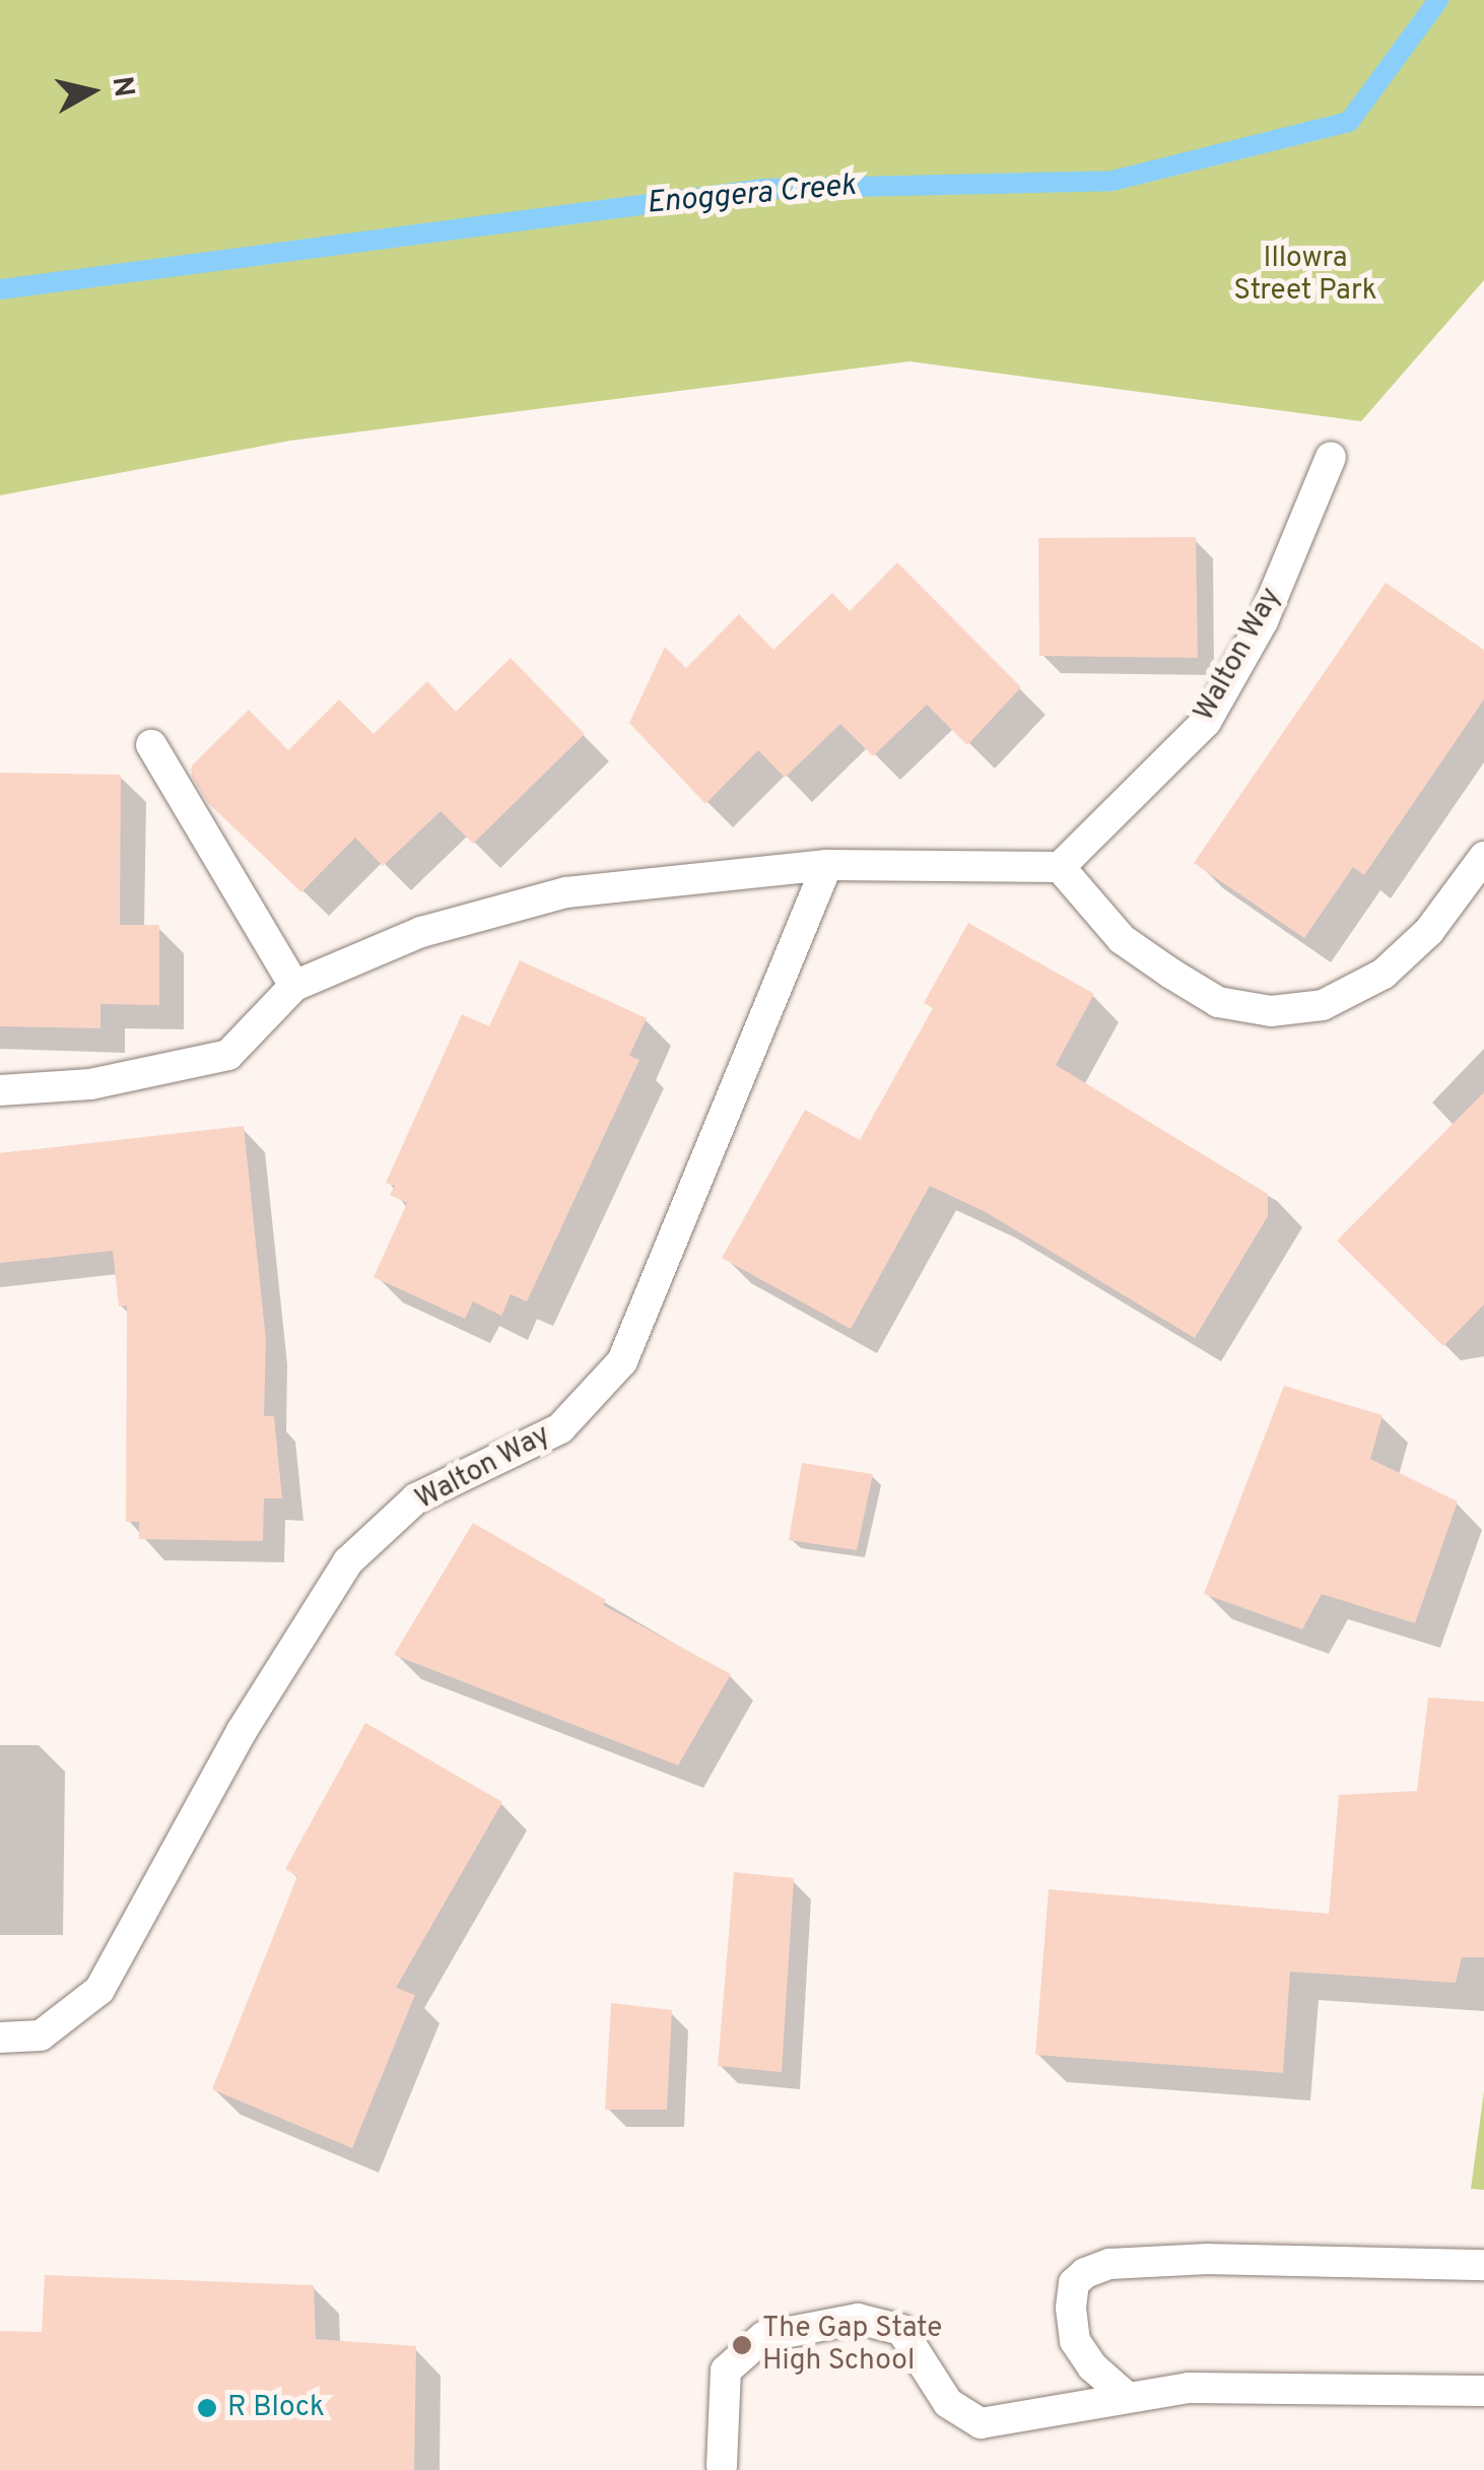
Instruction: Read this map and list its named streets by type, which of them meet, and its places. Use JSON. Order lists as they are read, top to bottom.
{
  "streets": {
    "lane": ["Walton Way"]
  },
  "water": ["Enoggera Creek"],
  "parks": ["Illowra Street Park"],
  "places": ["The Gap State High School", "R Block"],
  "north": "right"
}
